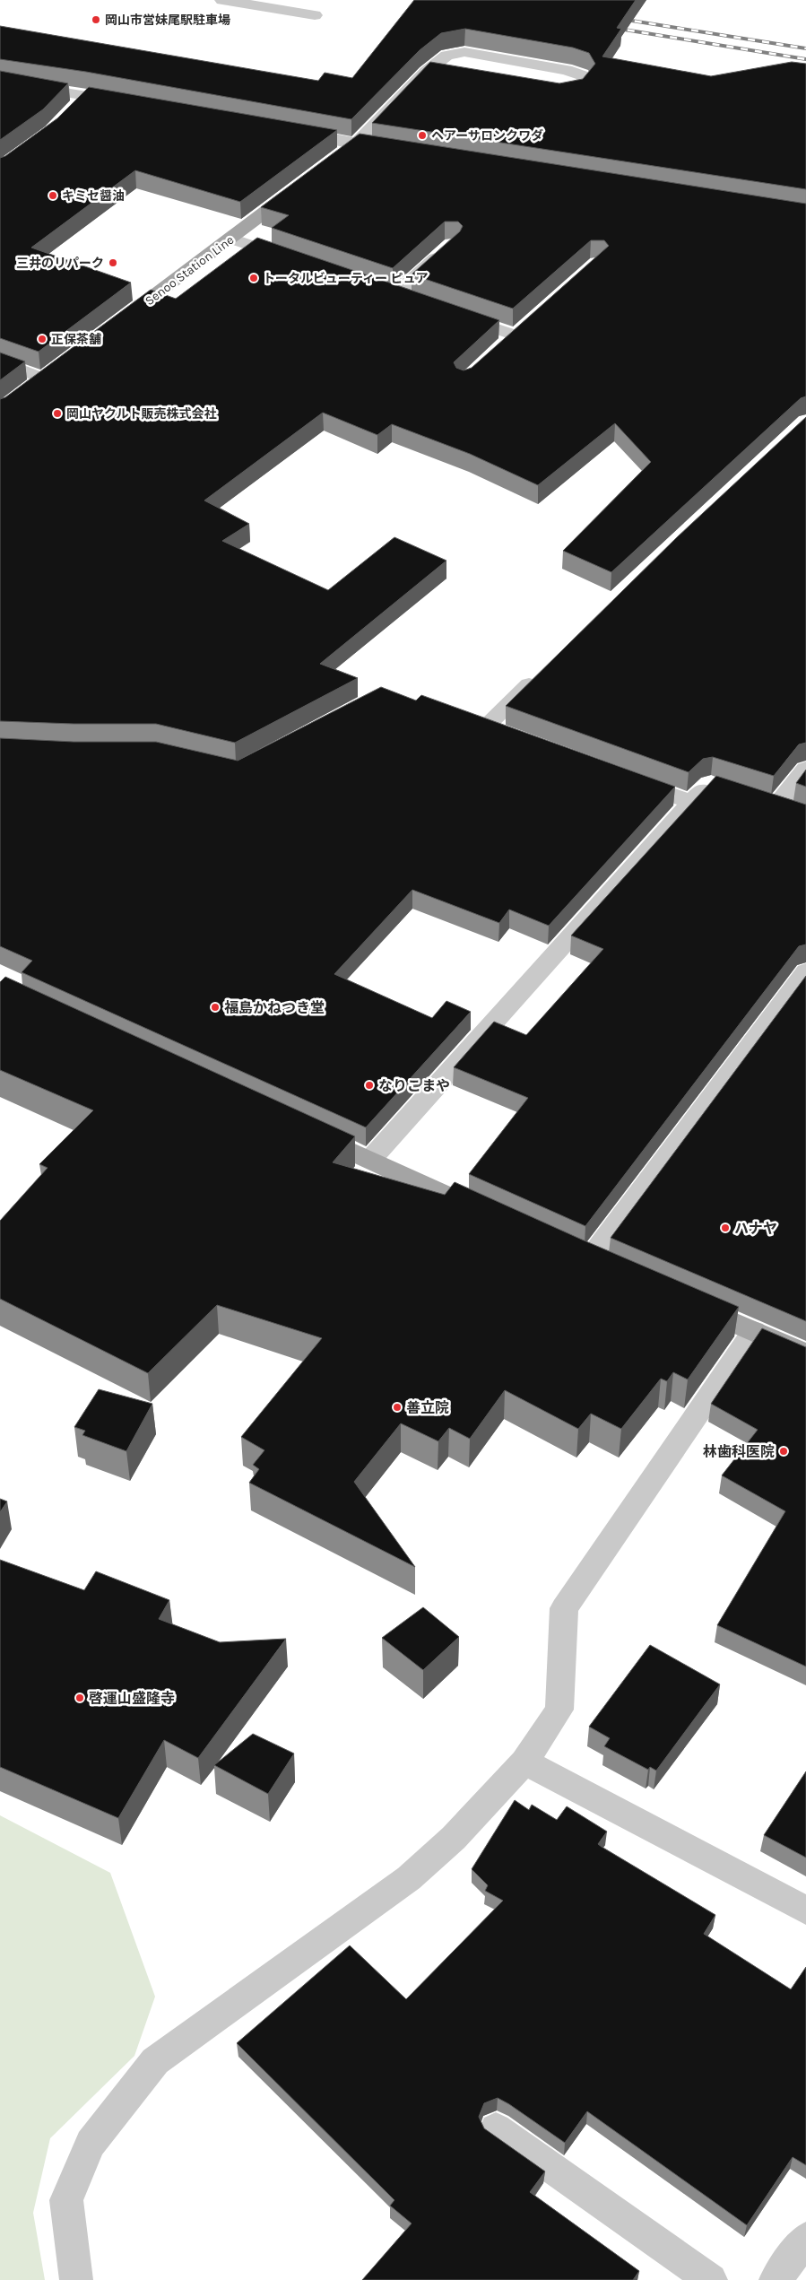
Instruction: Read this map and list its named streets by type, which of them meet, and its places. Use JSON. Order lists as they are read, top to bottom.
{
  "streets": {
    "main road": ["Senoo Station Line"]
  },
  "places": [
    "岡山市営妹尾駅駐車場",
    "ヘアーサロンクワダ",
    "キミセ醤油",
    "三井のリパーク",
    "トータルビューティー ピュア",
    "正保茶舗",
    "岡山ヤクルト販売株式会社",
    "福島かねつき堂",
    "なりこまや",
    "ハナヤ",
    "善立院",
    "林歯科医院",
    "啓運山盛隆寺"
  ]
}
